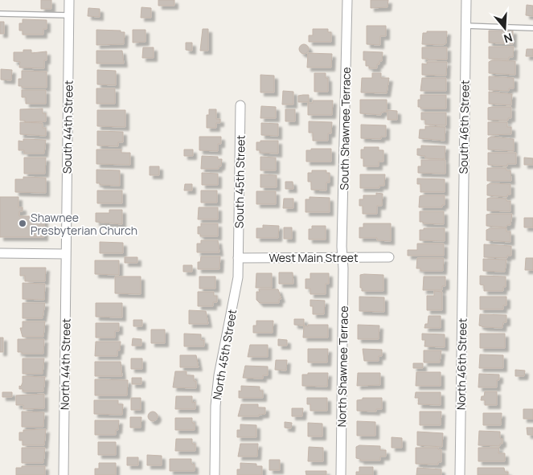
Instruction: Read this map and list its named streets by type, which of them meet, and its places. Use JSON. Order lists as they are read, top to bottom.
{
  "streets": {
    "street": [
      "South 44th Street",
      "South 46th Street",
      "South Shawnee Terrace",
      "South 45th Street",
      "West Main Street",
      "North 45th Street",
      "North 44th Street",
      "North 46th Street",
      "North Shawnee Terrace"
    ]
  },
  "crossings": [
    ["South 44th Street", "North 44th Street"],
    ["South 46th Street", "North 46th Street"],
    ["South Shawnee Terrace", "West Main Street"],
    ["South Shawnee Terrace", "North Shawnee Terrace"],
    ["South 45th Street", "West Main Street"],
    ["South 45th Street", "North 45th Street"],
    ["West Main Street", "North 45th Street"],
    ["West Main Street", "North Shawnee Terrace"]
  ],
  "places": ["Shawnee Presbyterian Church"],
  "north": "bottom"
}
